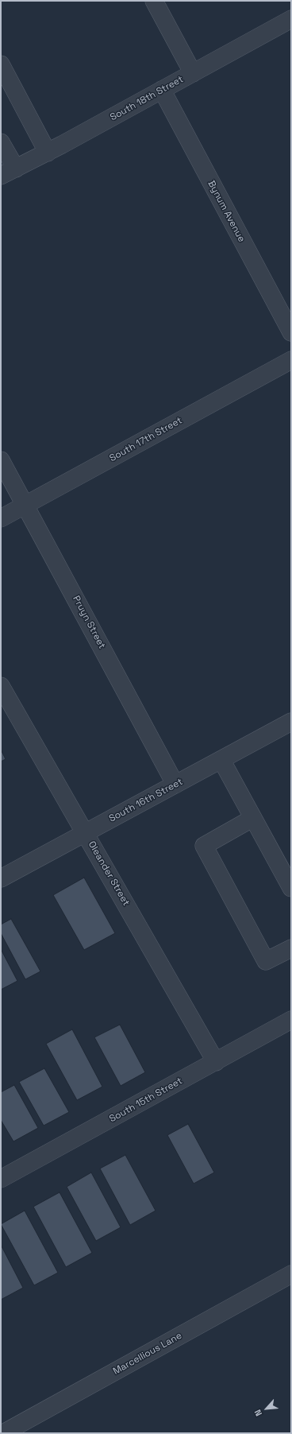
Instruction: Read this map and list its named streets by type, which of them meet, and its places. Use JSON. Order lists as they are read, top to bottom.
{
  "streets": {
    "street": [
      "South 18th Street",
      "Bynum Avenue",
      "South 17th Street",
      "Pruyn Street",
      "South 16th Street",
      "Oleander Street",
      "South 15th Street",
      "Marcellious Lane"
    ]
  },
  "crossings": [
    ["South 18th Street", "Bynum Avenue"],
    ["South 17th Street", "Pruyn Street"],
    ["Pruyn Street", "South 16th Street"],
    ["South 16th Street", "Oleander Street"],
    ["Oleander Street", "South 15th Street"]
  ],
  "north": "bottom left"
}
